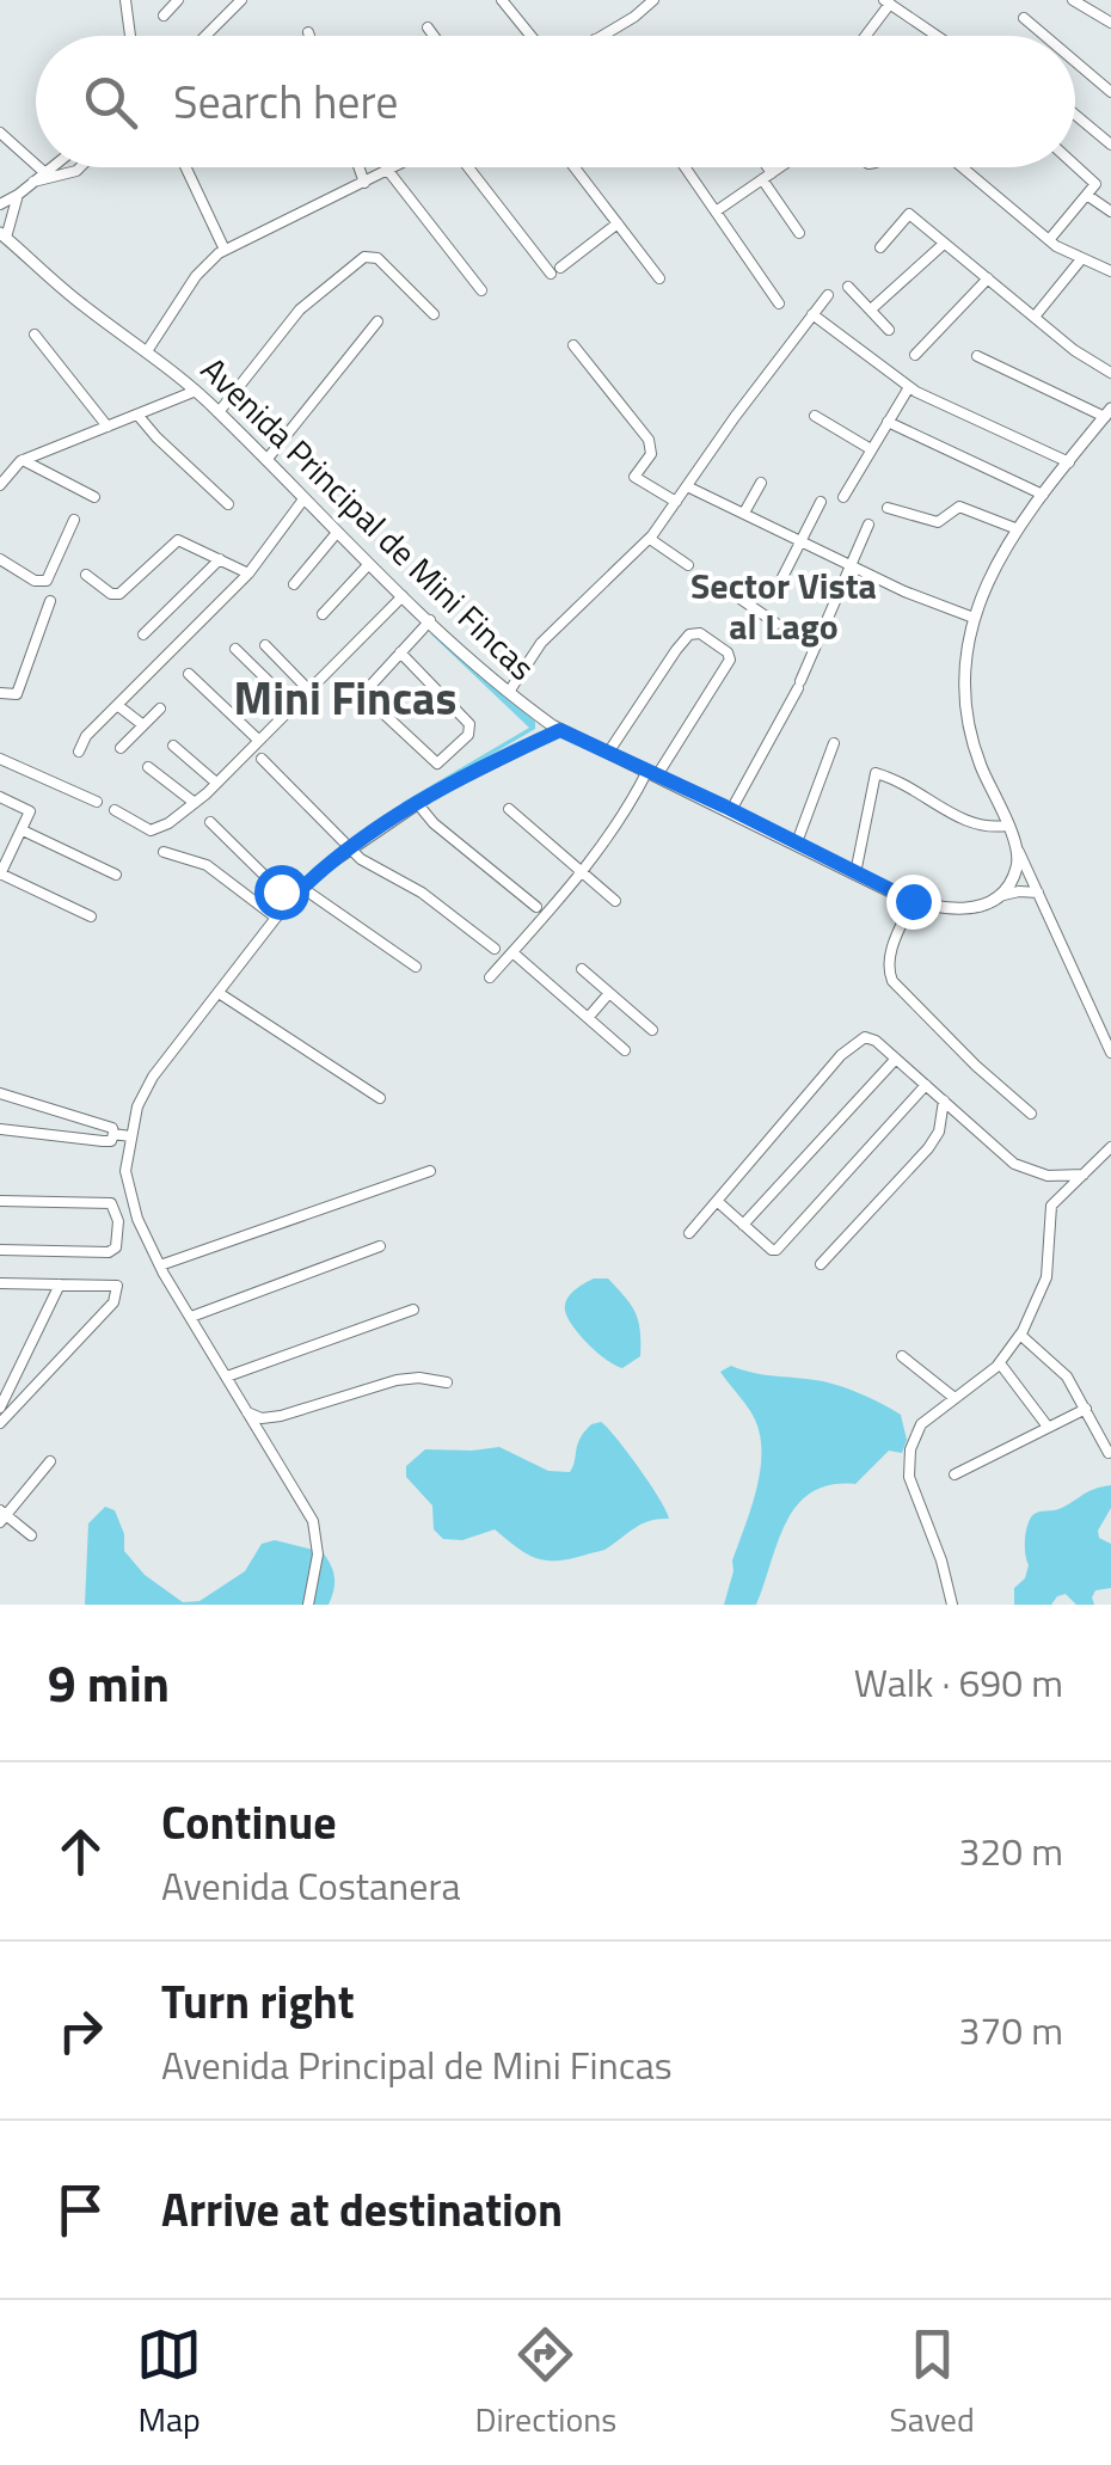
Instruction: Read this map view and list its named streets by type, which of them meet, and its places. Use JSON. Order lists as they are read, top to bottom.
{
  "streets": {
    "street": ["Avenida Principal de Mini Fincas"]
  },
  "districts": ["Sector Vista al Lago", "Mini Fincas"],
  "page": {
    "search": "Search here",
    "heading": ["9 min", "Walk · 690 m"],
    "list": [
      ["Continue", "Avenida Costanera", "320 m"],
      ["Turn right", "Avenida Principal de Mini Fincas", "370 m"],
      "Arrive at destination"
    ],
    "nav": ["Map", "Directions", "Saved"]
  }
}
